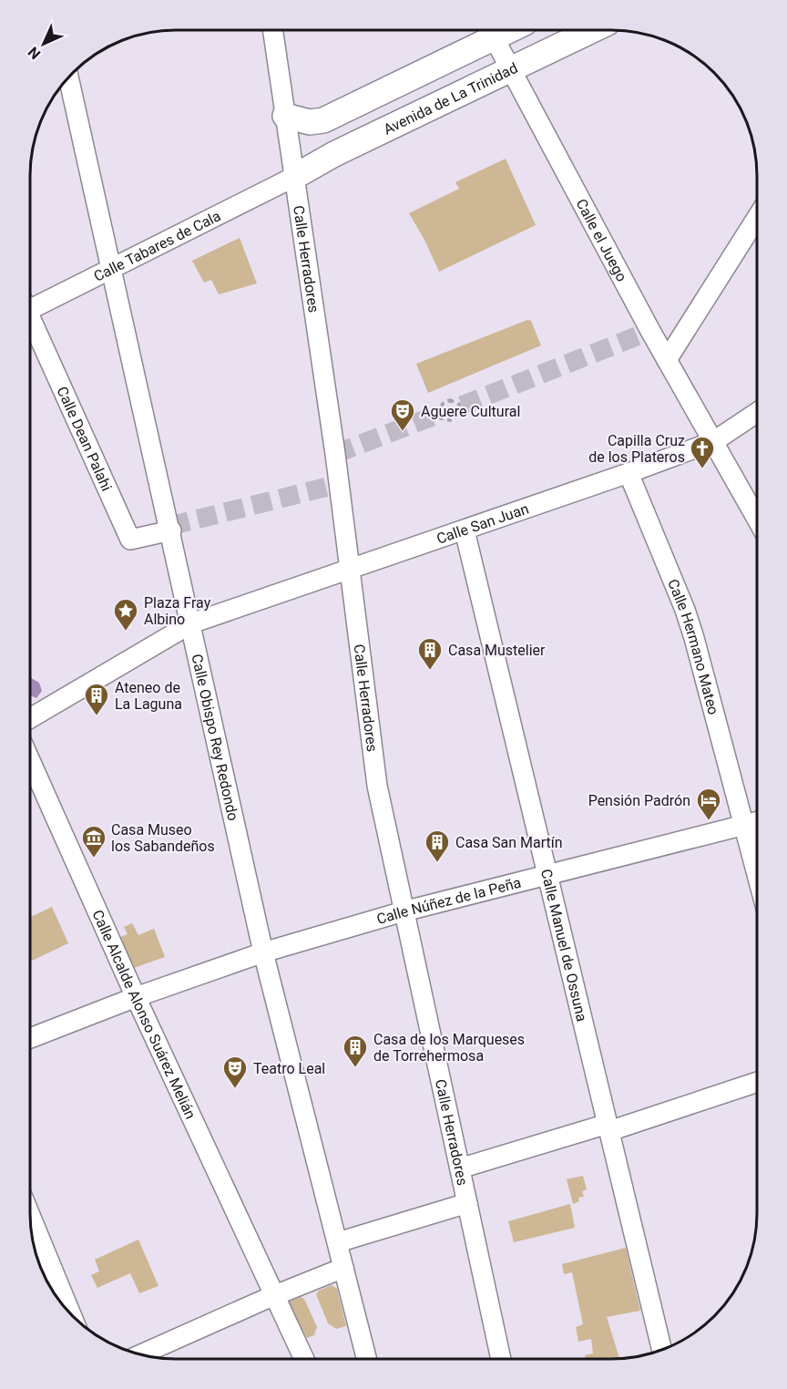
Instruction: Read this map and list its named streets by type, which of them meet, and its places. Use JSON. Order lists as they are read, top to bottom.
{
  "streets": {
    "main road": ["Avenida de La Trinidad"],
    "street": [
      "Calle el Juego",
      "Calle Tabares de Cala",
      "Calle Herradores",
      "Calle Dean Palahi",
      "Calle San Juan",
      "Calle Hermano Mateo",
      "Calle Obispo Rey Redondo",
      "Calle Núñez de la Peña",
      "Calle Manuel de Ossuna",
      "Calle Alcalde Alonso Suárez Melián"
    ]
  },
  "crossings": [
    ["Avenida de La Trinidad", "Calle el Juego"],
    ["Avenida de La Trinidad", "Calle Tabares de Cala"],
    ["Avenida de La Trinidad", "Calle Herradores"],
    ["Calle el Juego", "Calle San Juan"],
    ["Calle Tabares de Cala", "Calle Herradores"],
    ["Calle Tabares de Cala", "Calle Obispo Rey Redondo"],
    ["Calle Herradores", "Calle San Juan"],
    ["Calle Herradores", "Calle Núñez de la Peña"],
    ["Calle Dean Palahi", "Calle Obispo Rey Redondo"],
    ["Calle San Juan", "Calle Hermano Mateo"],
    ["Calle San Juan", "Calle Obispo Rey Redondo"],
    ["Calle San Juan", "Calle Manuel de Ossuna"],
    ["Calle Hermano Mateo", "Calle Núñez de la Peña"],
    ["Calle Obispo Rey Redondo", "Calle Núñez de la Peña"],
    ["Calle Núñez de la Peña", "Calle Manuel de Ossuna"],
    ["Calle Núñez de la Peña", "Calle Alcalde Alonso Suárez Melián"]
  ],
  "places": {
    "theatre": ["Aguere Cultural", "Teatro Leal"],
    "church": ["Capilla Cruz de los Plateros"],
    "place": ["Plaza Fray Albino"],
    "building": [
      "Casa Mustelier",
      "Ateneo de La Laguna",
      "Casa San Martín",
      "Casa de los Marqueses de Torrehermosa"
    ],
    "hotel": ["Pensión Padrón"],
    "museum": ["Casa Museo los Sabandeños"]
  },
  "north": "bottom left"
}
